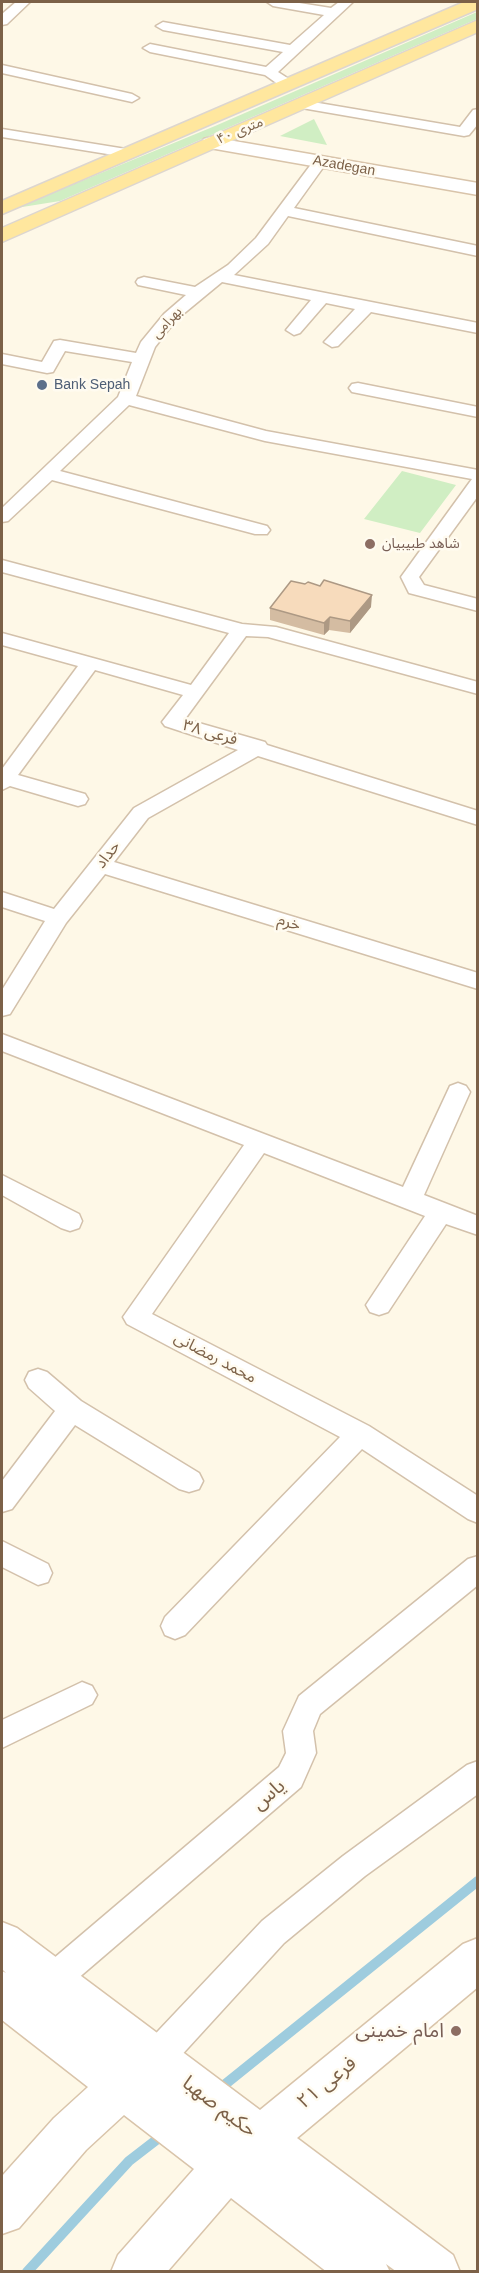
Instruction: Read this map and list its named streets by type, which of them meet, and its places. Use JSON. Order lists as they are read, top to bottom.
{
  "streets": {
    "main road": ["۴۰ متری"],
    "street": [
      "Azadegan",
      "بهرامی",
      "فرعی ۳۸",
      "حداد",
      "خرم",
      "محمد رمضانی",
      "یاس",
      "فرعی ۲۱",
      "حکیم صهبا"
    ]
  },
  "crossings": [
    ["۴۰ متری", "Azadegan"],
    ["Azadegan", "بهرامی"],
    ["فرعی ۳۸", "حداد"],
    ["حداد", "خرم"],
    ["یاس", "حکیم صهبا"],
    ["فرعی ۲۱", "حکیم صهبا"]
  ],
  "places": ["Bank Sepah", "شاهد طبیبیان", "امام خمینی"]
}
